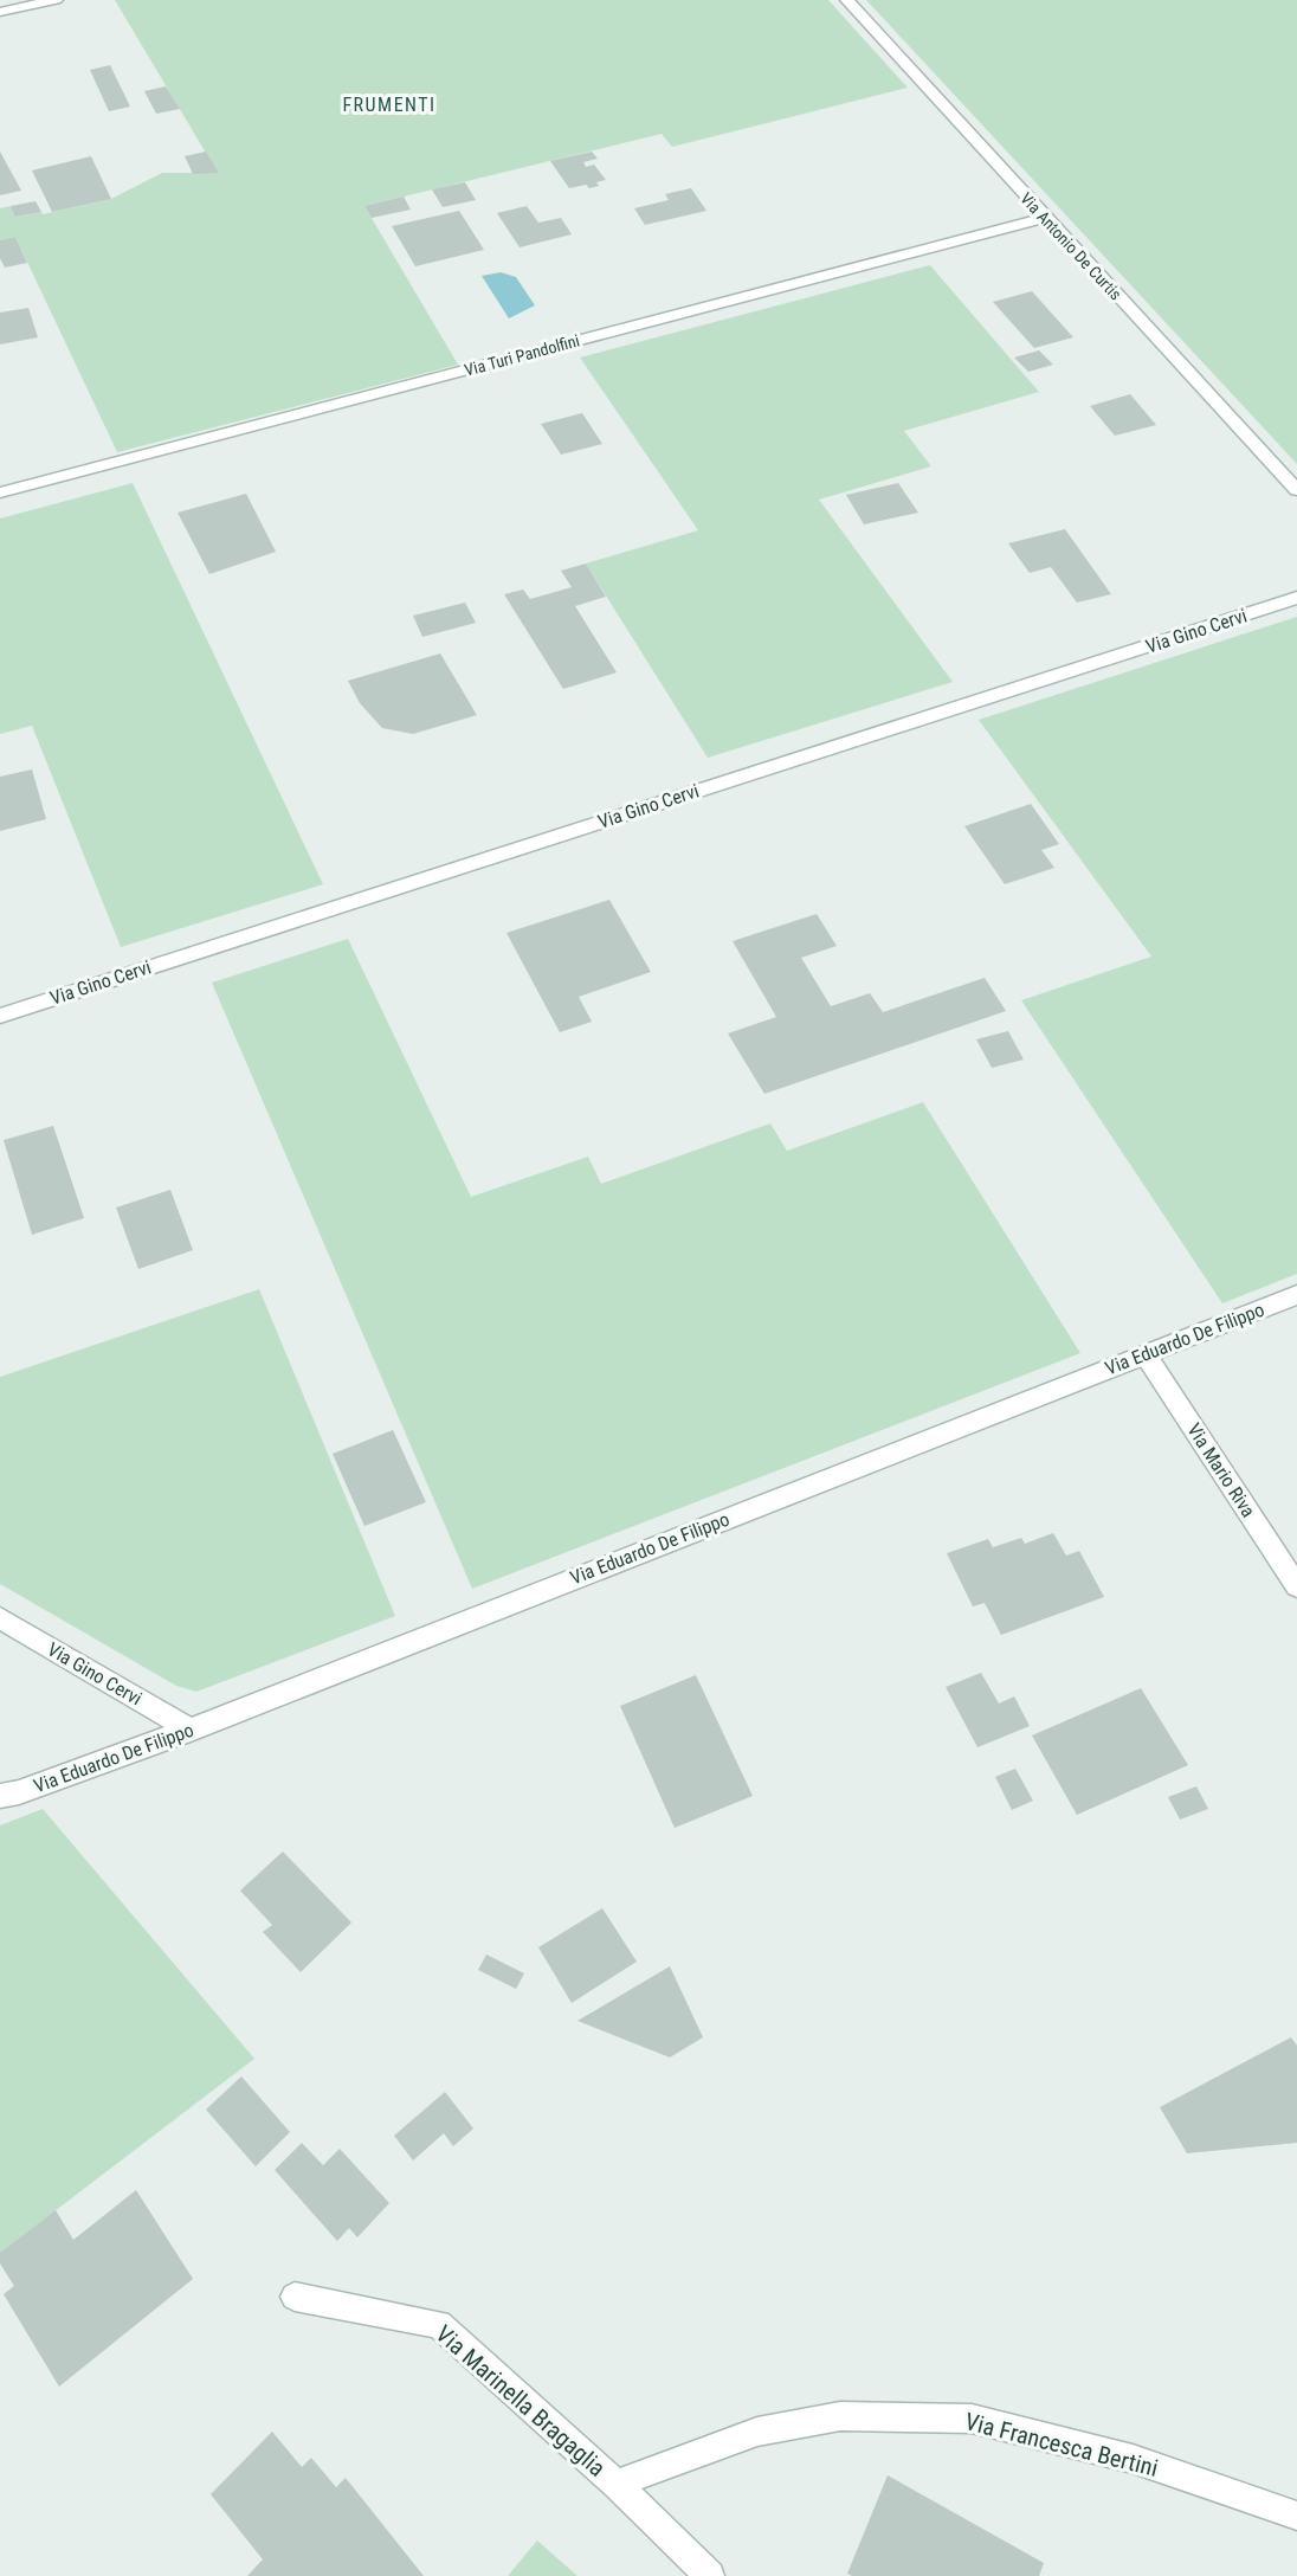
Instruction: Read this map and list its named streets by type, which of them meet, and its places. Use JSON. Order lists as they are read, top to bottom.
{
  "streets": {
    "street": [
      "Via Antonio De Curtis",
      "Via Turi Pandolfini",
      "Via Gino Cervi",
      "Via Eduardo De Filippo",
      "Via Mario Riva",
      "Via Marinella Bragaglia",
      "Via Francesca Bertini"
    ]
  },
  "crossings": [
    ["Via Antonio De Curtis", "Via Turi Pandolfini"],
    ["Via Gino Cervi", "Via Eduardo De Filippo"],
    ["Via Eduardo De Filippo", "Via Mario Riva"],
    ["Via Marinella Bragaglia", "Via Francesca Bertini"]
  ],
  "districts": ["FRUMENTI"]
}
